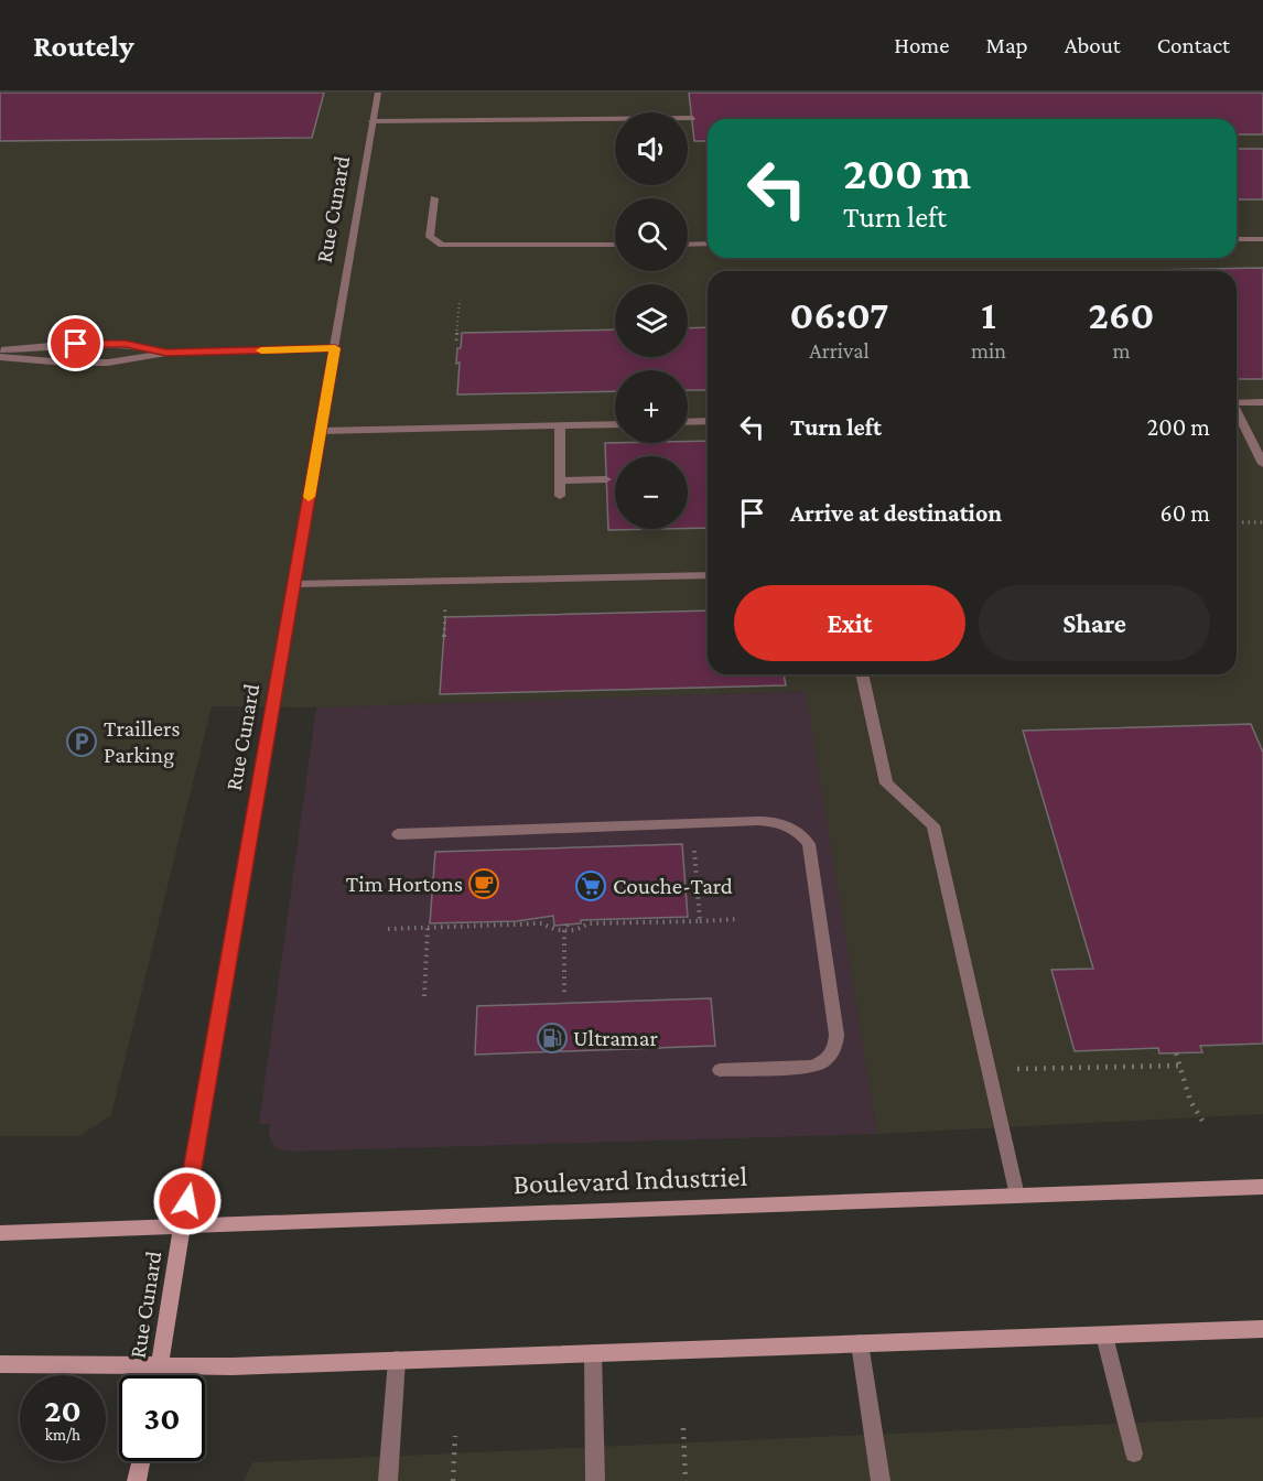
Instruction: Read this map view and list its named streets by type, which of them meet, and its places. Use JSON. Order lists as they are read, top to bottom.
{
  "streets": {
    "street": ["Rue Cunard", "Boulevard Industriel"]
  },
  "crossings": [
    ["Rue Cunard", "Boulevard Industriel"]
  ],
  "places": {
    "parking": ["Traillers Parking"],
    "cafe": ["Tim Hortons"],
    "supermarket": ["Couche-Tard"],
    "fuel station": ["Ultramar"]
  },
  "page": {
    "header": "Routely",
    "nav": [
      "Home",
      "Map",
      "About",
      "Contact"
    ],
    "map_buttons": ["+", "−"],
    "turn": ["200 m", "Turn left"],
    "eta": [
      "06:07",
      "Arrival",
      "1",
      "min",
      "260",
      "m"
    ],
    "list": [
      {
        "name": "Turn left",
        "value": "200 m"
      },
      {
        "name": "Arrive at destination",
        "value": "60 m"
      }
    ],
    "buttons": ["Exit", "Share"],
    "speed": "20 km/h",
    "limit": "30"
  }
}
